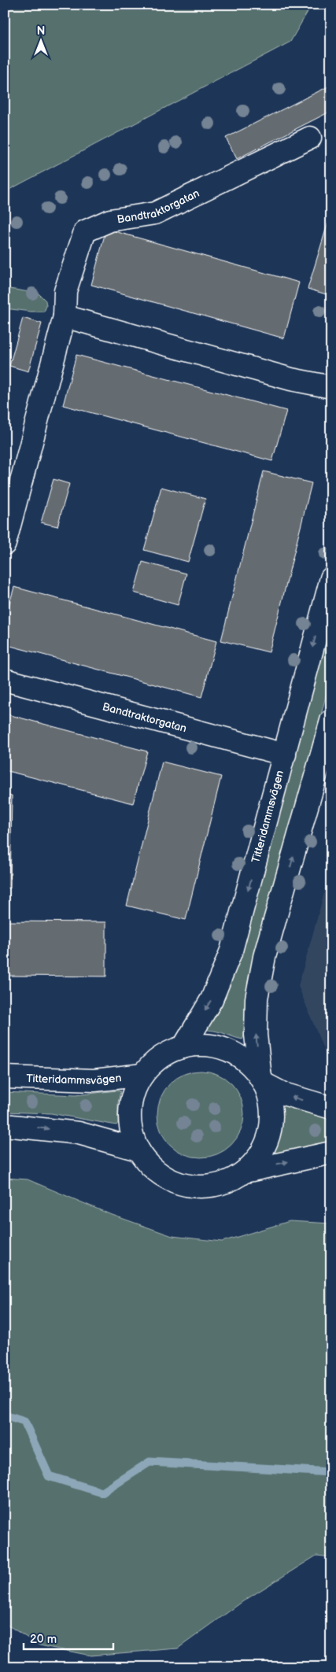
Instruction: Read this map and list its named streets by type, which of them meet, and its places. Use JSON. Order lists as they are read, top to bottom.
{
  "streets": {
    "street": ["Bandtraktorgatan", "Titteridammsvägen"]
  },
  "crossings": [
    ["Bandtraktorgatan", "Titteridammsvägen"]
  ],
  "scale_bar": "20 m",
  "north": "top"
}
